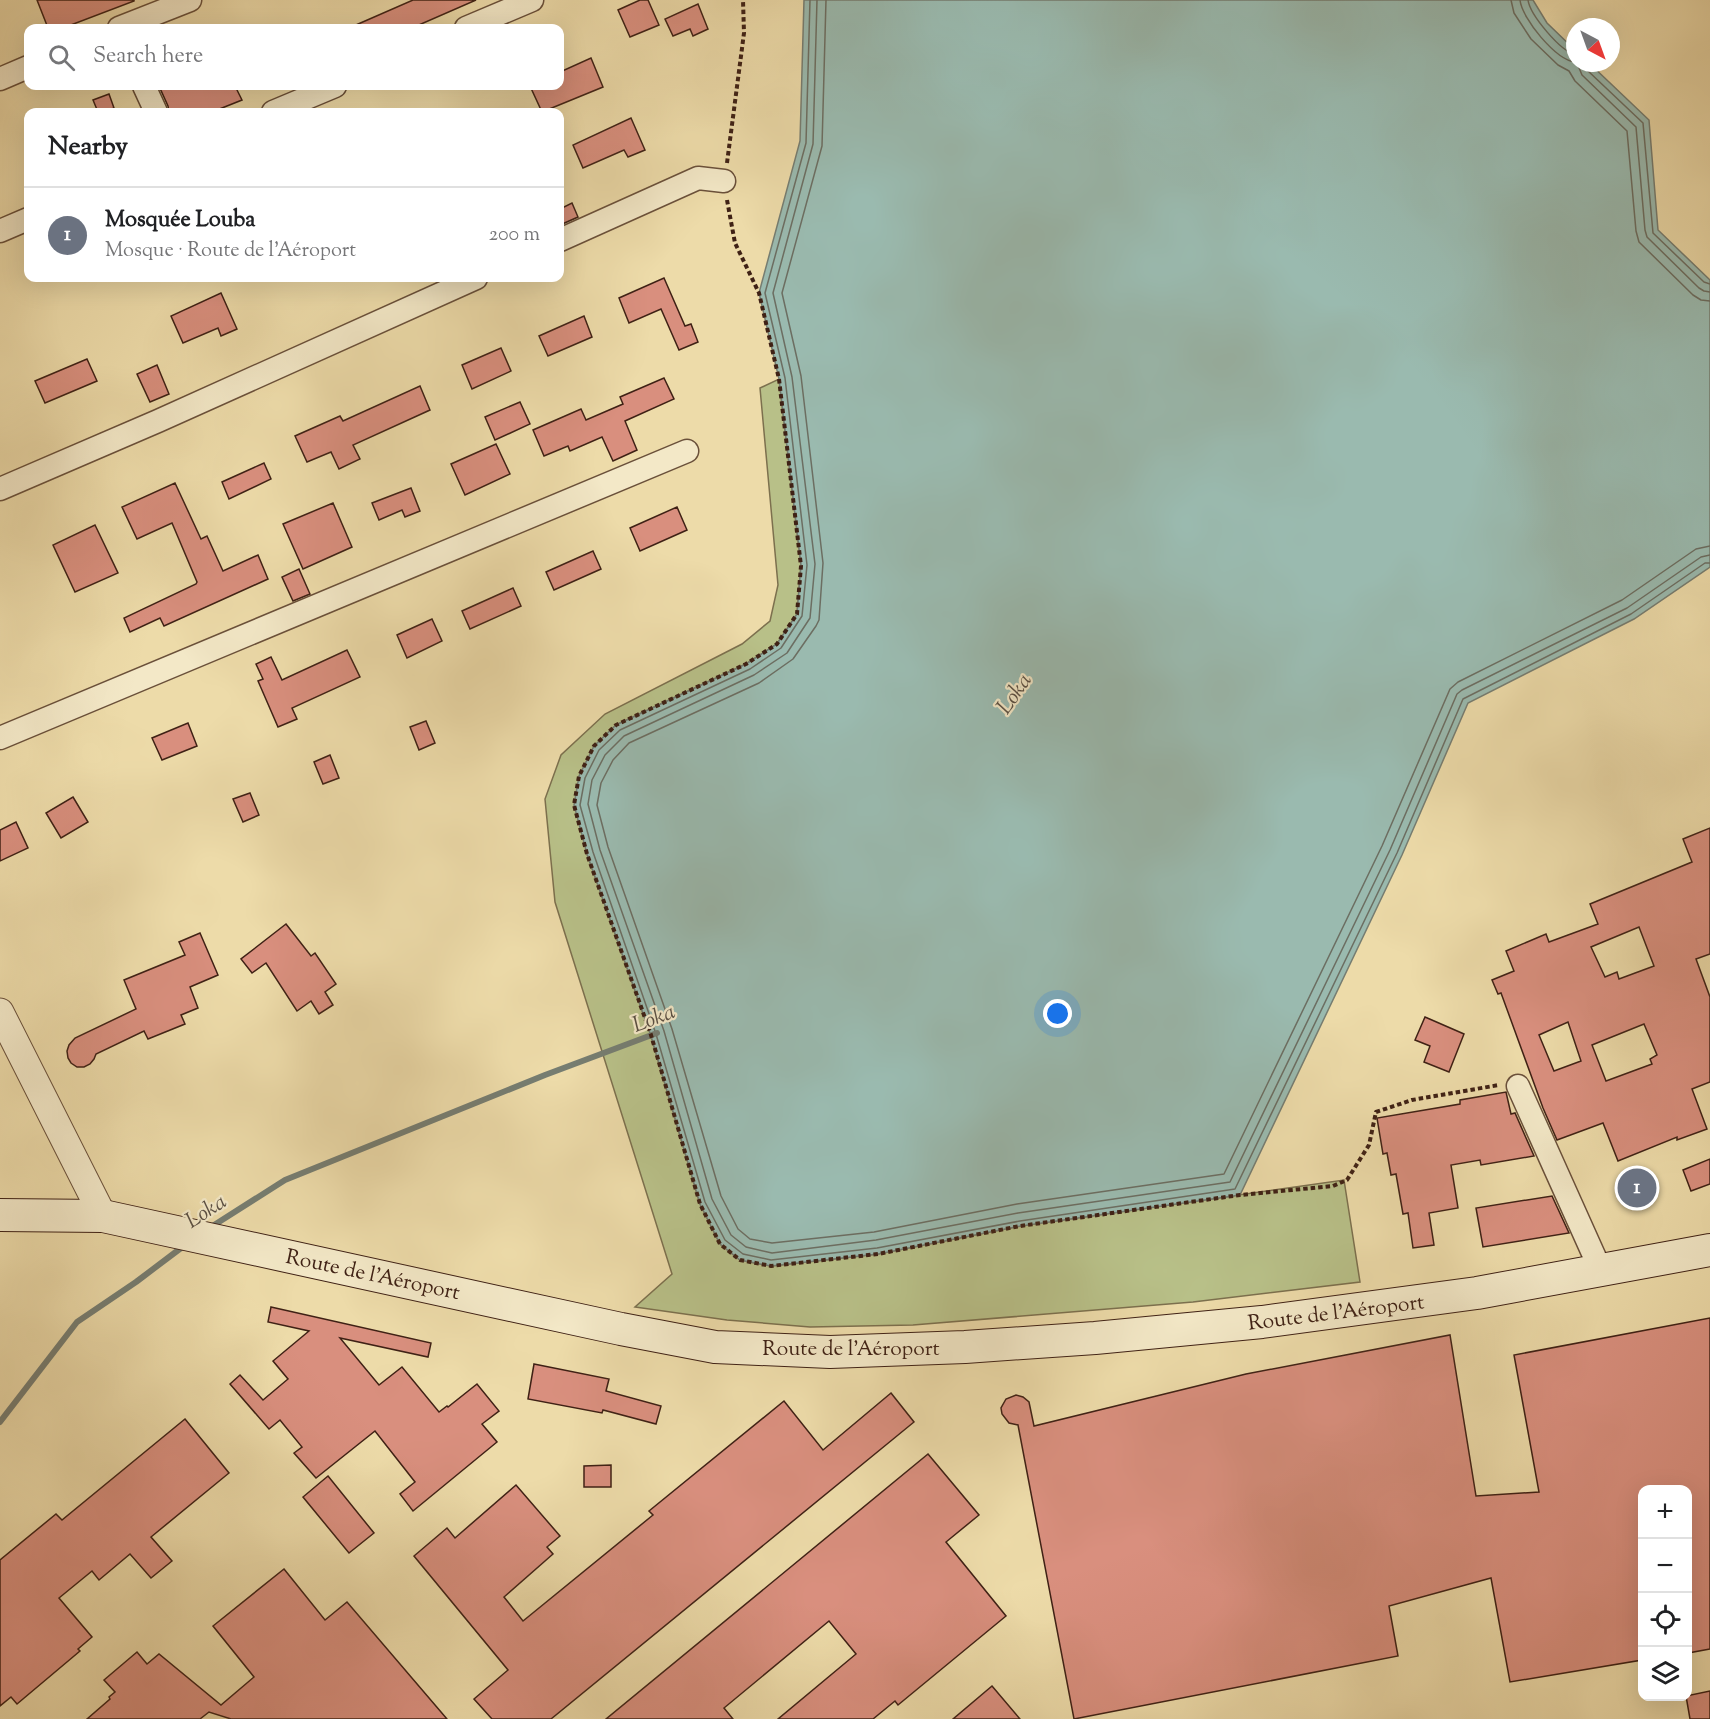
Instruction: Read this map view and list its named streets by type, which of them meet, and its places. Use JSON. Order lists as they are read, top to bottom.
{
  "streets": {
    "main road": ["Route de l'Aéroport"]
  },
  "water": ["Loka"],
  "north": "bottom right",
  "page": {
    "search": "Search here",
    "heading": "Nearby",
    "list": [
      {
        "mark": "1",
        "name": "Mosquée Louba",
        "note": "Mosque · Route de l'Aéroport",
        "value": "200 m"
      }
    ],
    "pins": "1",
    "map_buttons": ["+", "−"]
  }
}
